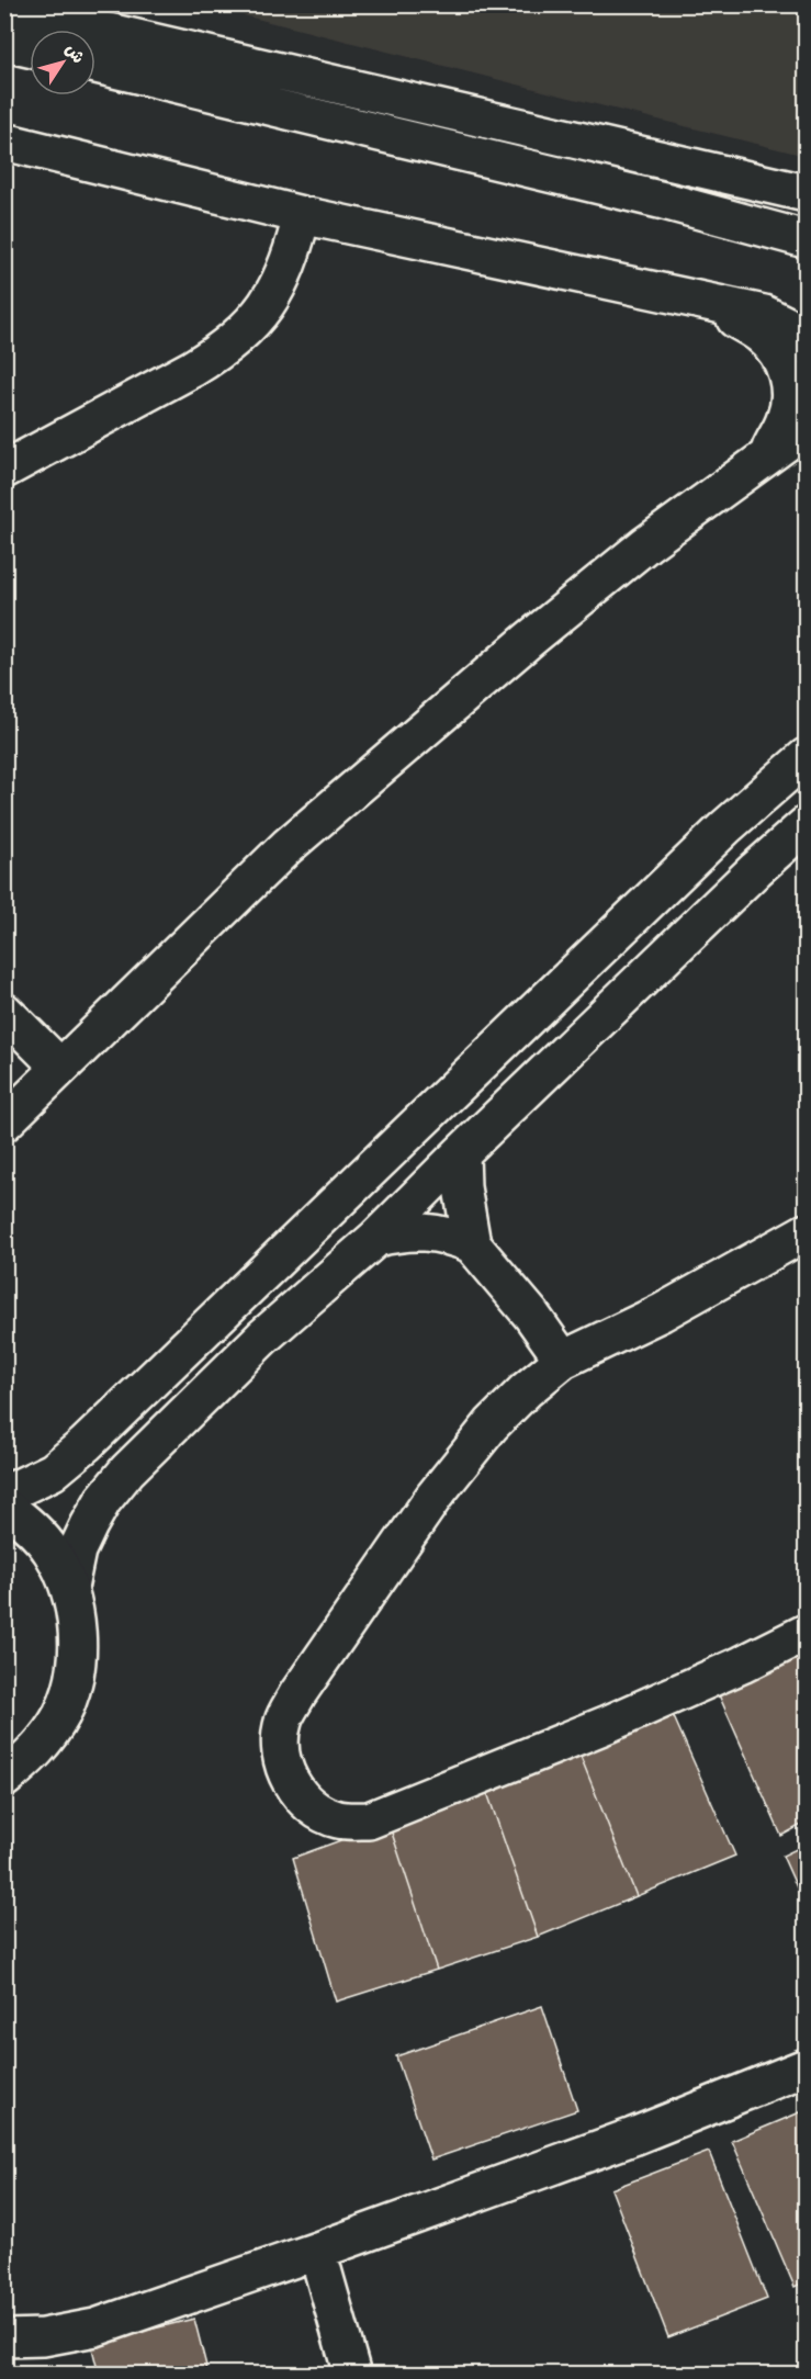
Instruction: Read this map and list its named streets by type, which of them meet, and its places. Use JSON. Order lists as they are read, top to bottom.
{
  "north": "top right"
}
